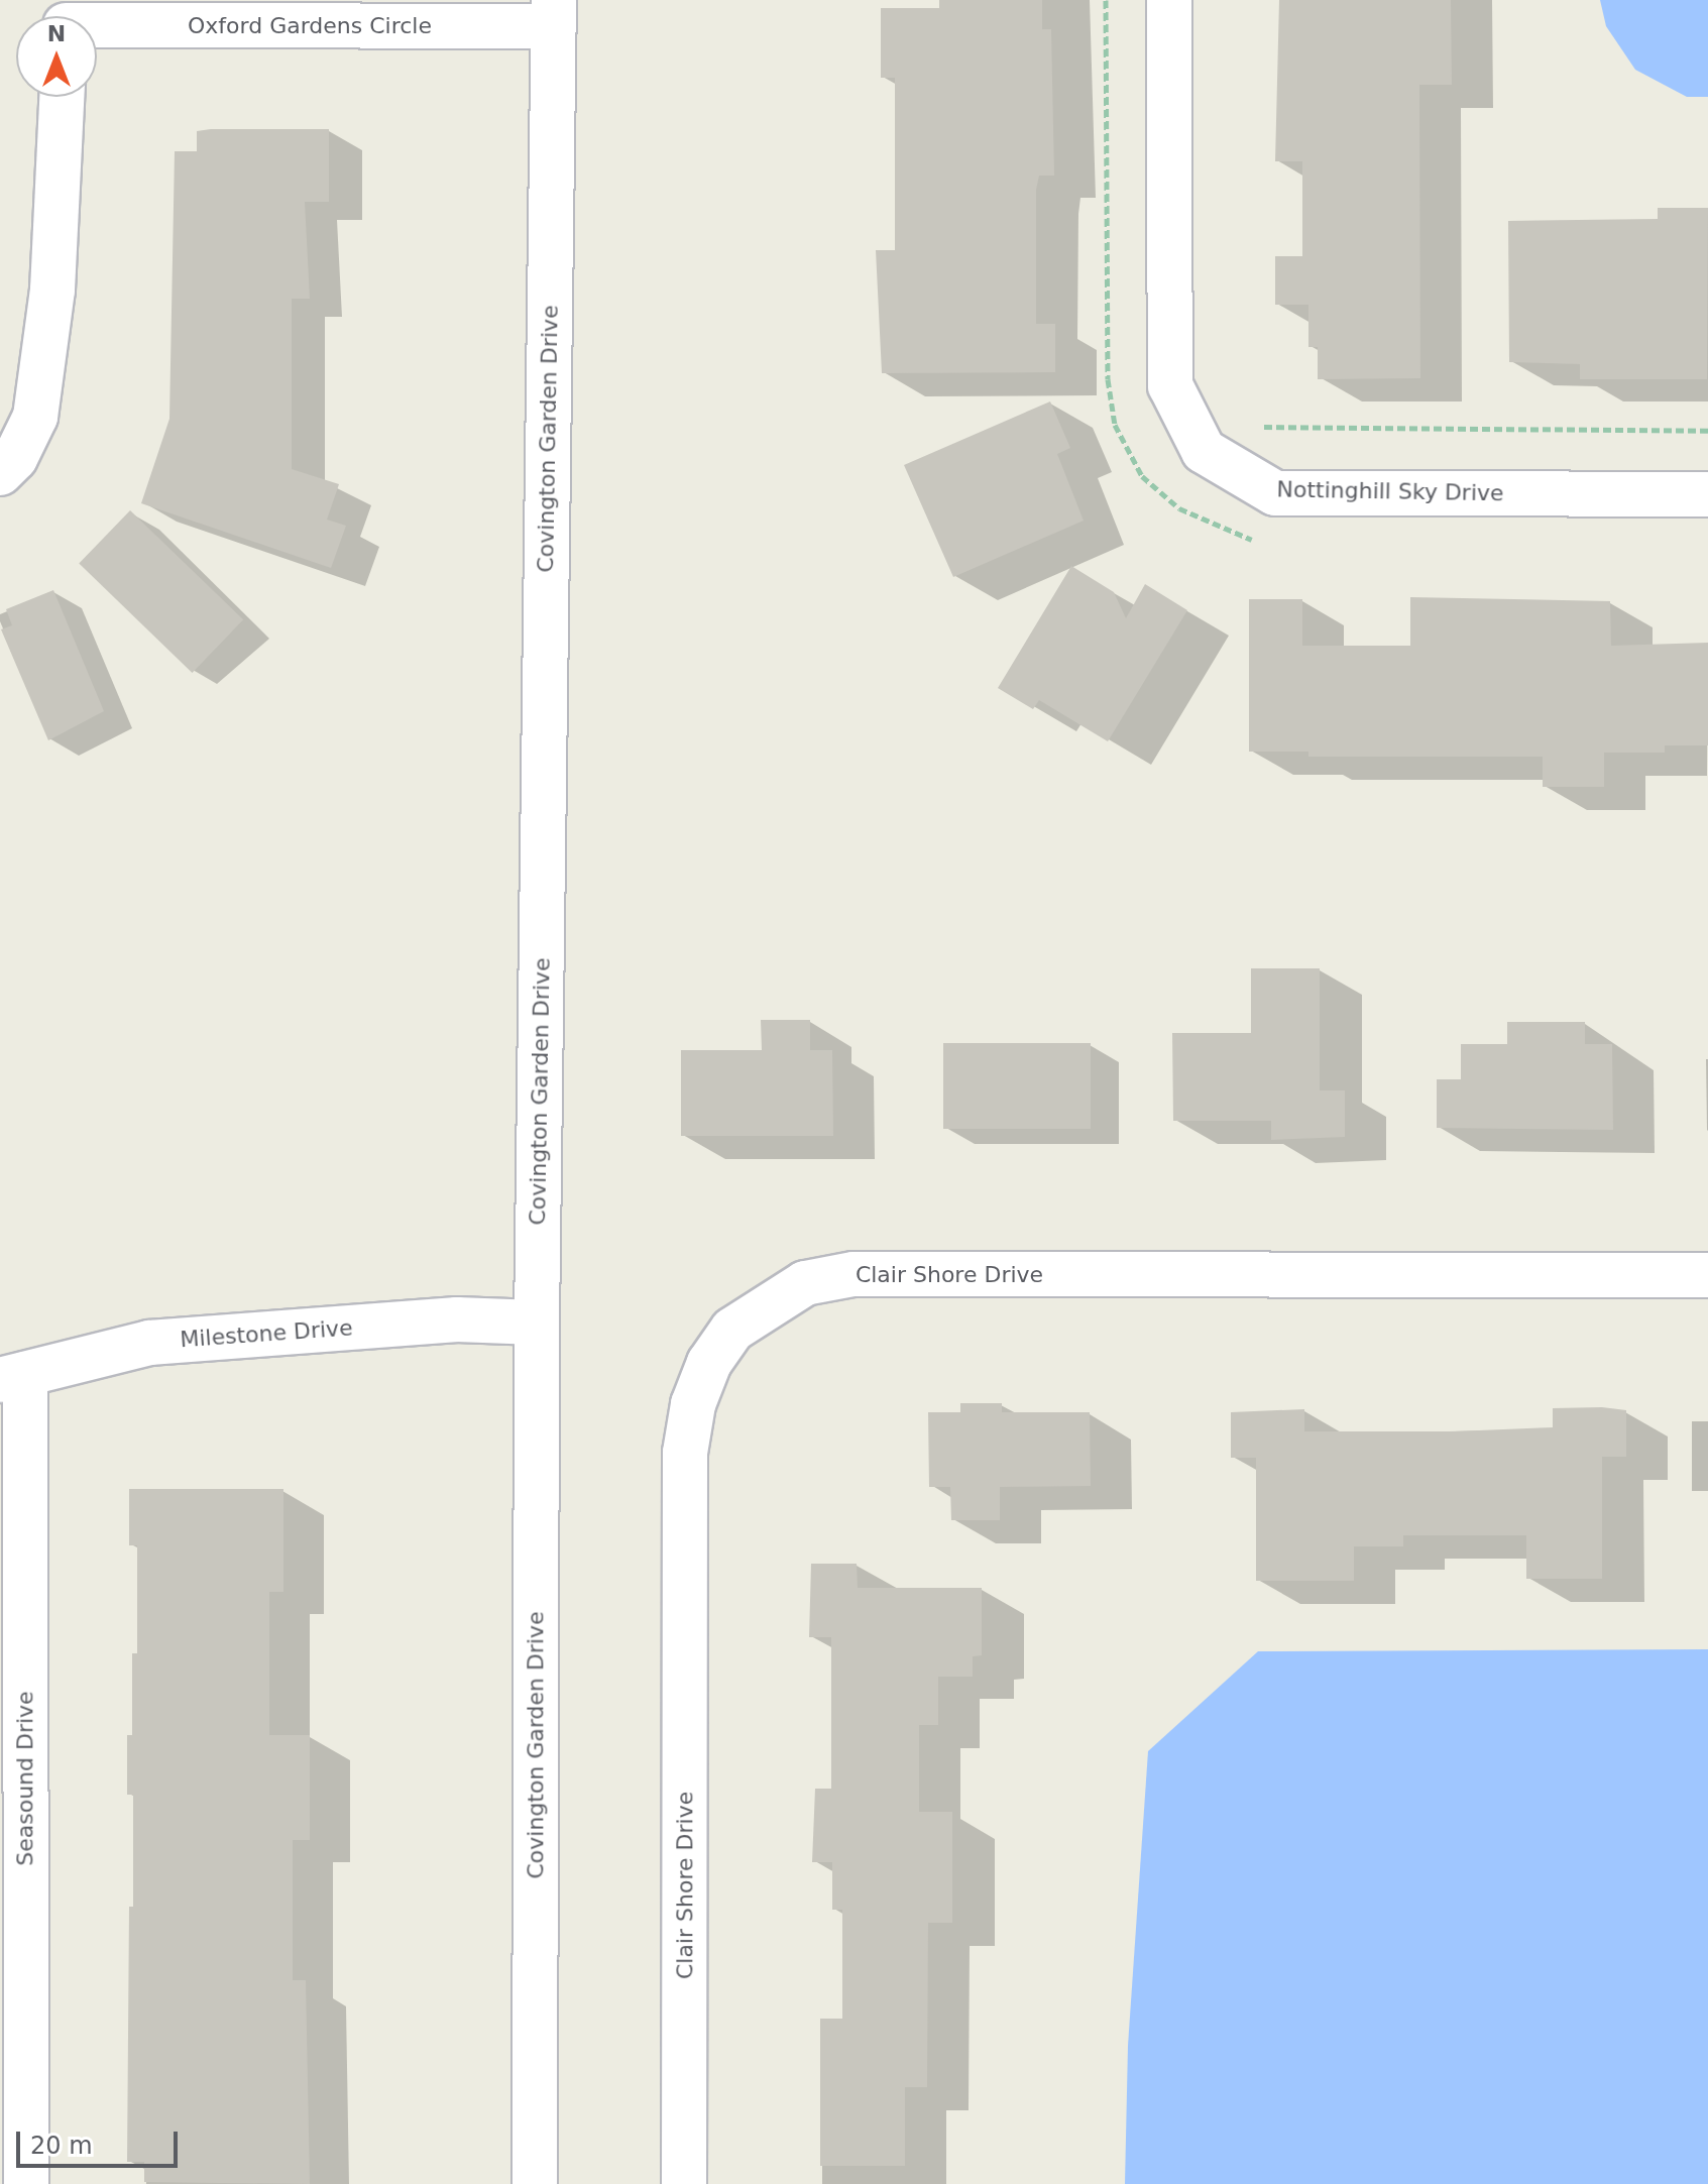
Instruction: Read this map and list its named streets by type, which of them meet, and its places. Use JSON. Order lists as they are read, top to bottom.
{
  "streets": {
    "street": [
      "Oxford Gardens Circle",
      "Covington Garden Drive",
      "Nottinghill Sky Drive",
      "Clair Shore Drive",
      "Milestone Drive",
      "Seasound Drive"
    ]
  },
  "crossings": [
    ["Oxford Gardens Circle", "Covington Garden Drive"],
    ["Covington Garden Drive", "Milestone Drive"],
    ["Milestone Drive", "Seasound Drive"]
  ],
  "scale_bar": "20 m",
  "north": "top"
}
